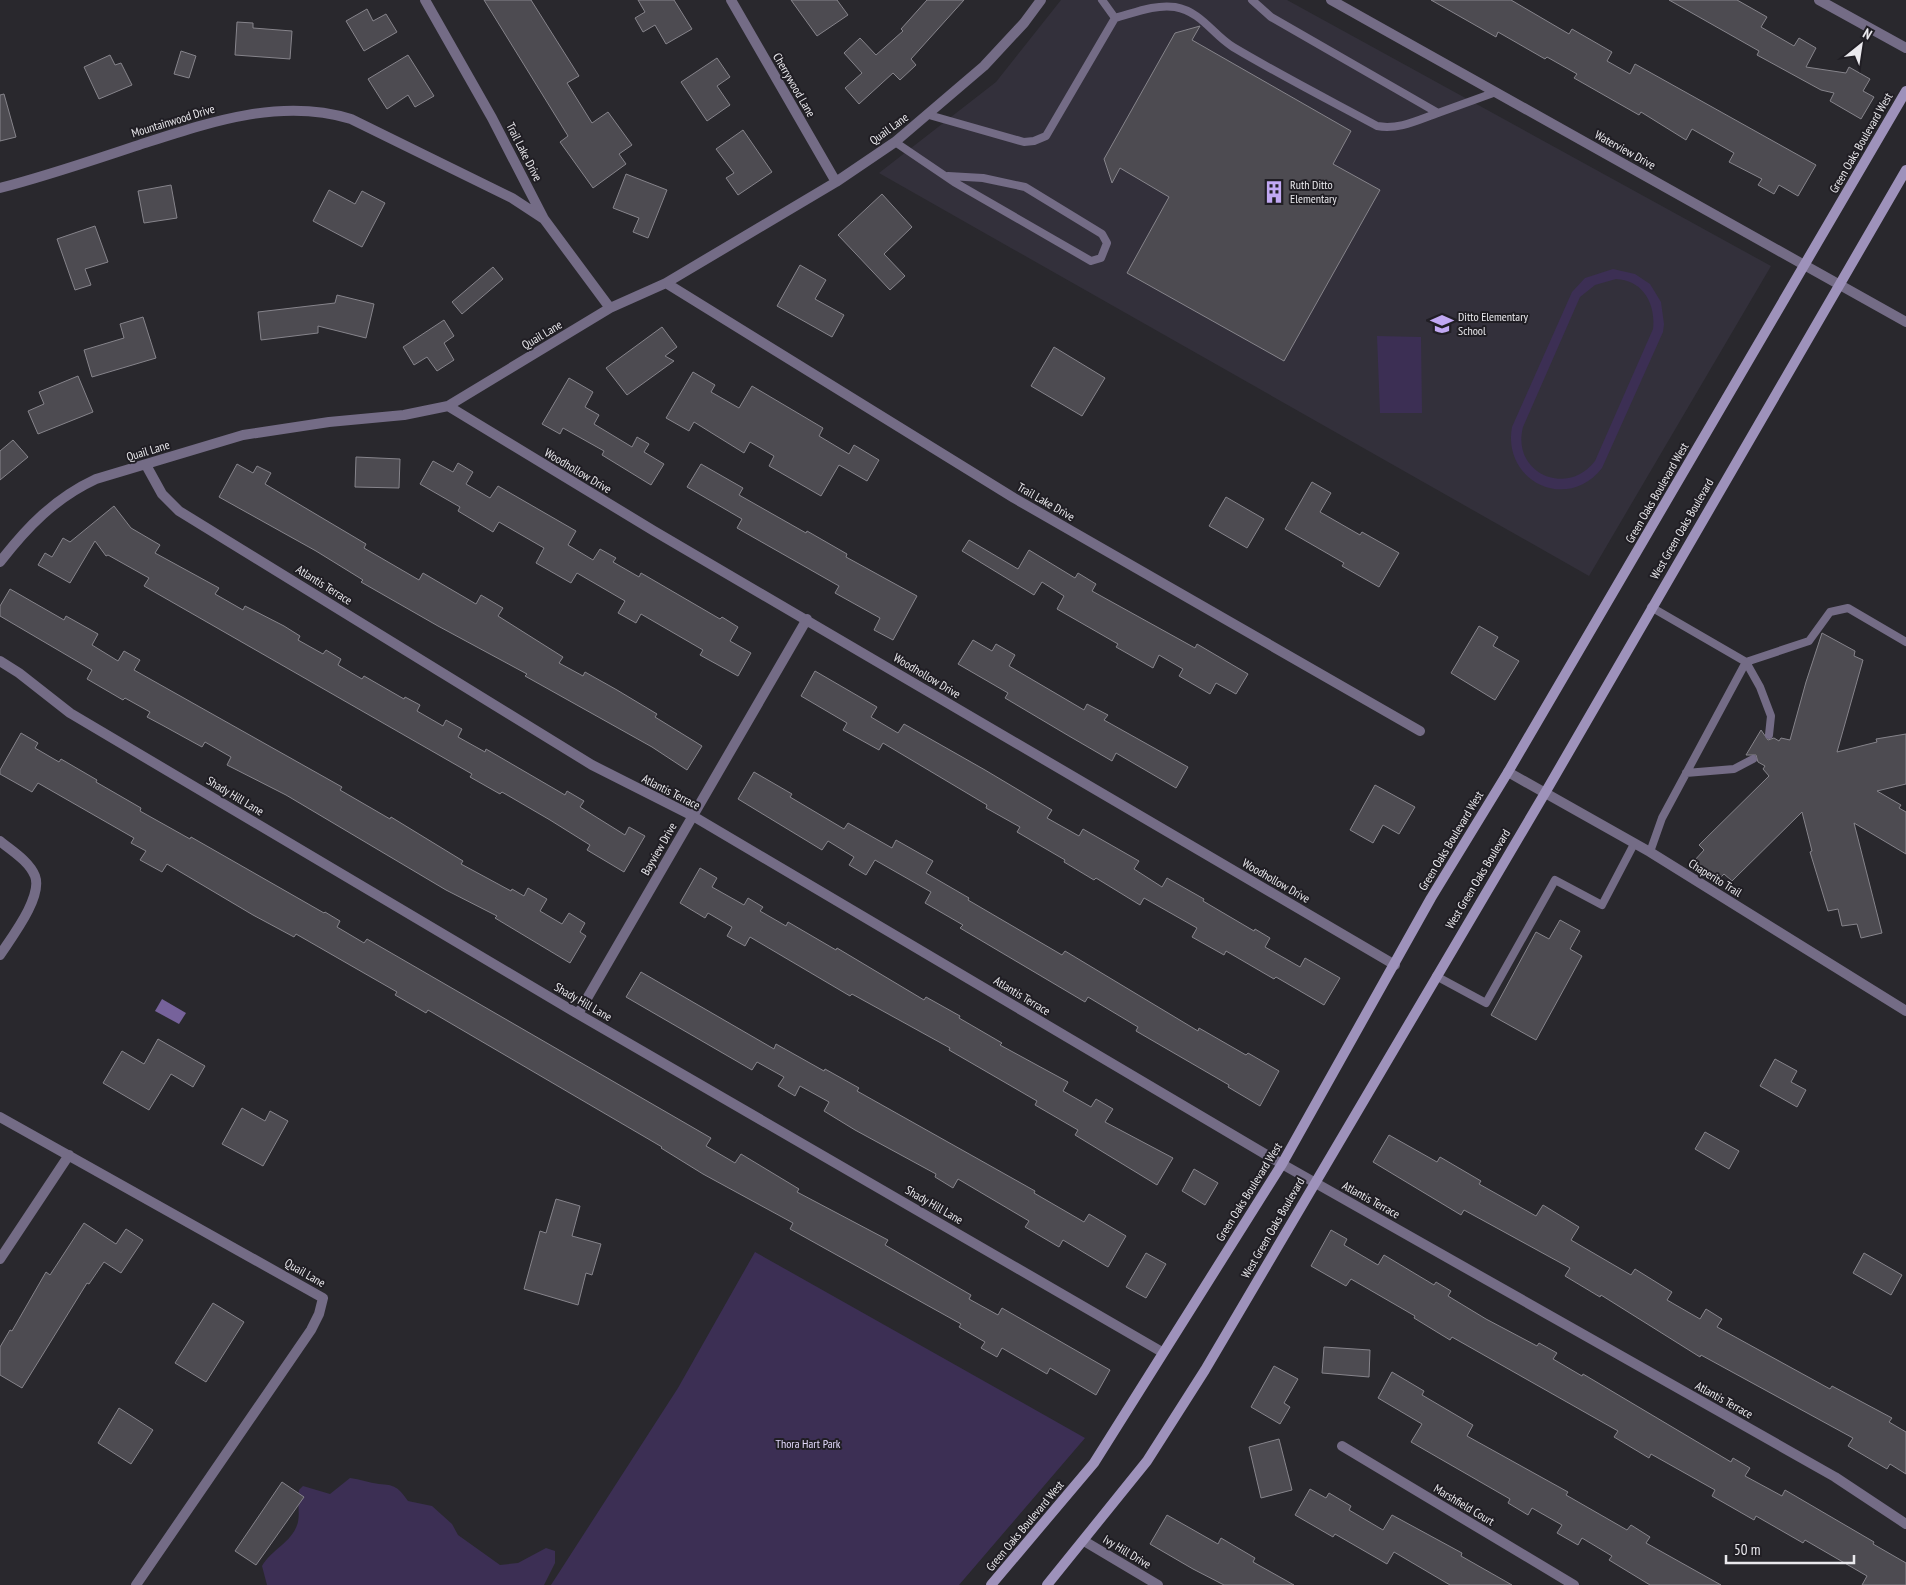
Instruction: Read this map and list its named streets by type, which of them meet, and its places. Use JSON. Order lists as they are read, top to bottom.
{
  "streets": {
    "main road": ["Green Oaks Boulevard West", "West Green Oaks Boulevard"],
    "street": [
      "Cherrywood Lane",
      "Mountainwood Drive",
      "Quail Lane",
      "Waterview Drive",
      "Trail Lake Drive",
      "Woodhollow Drive",
      "Atlantis Terrace",
      "Shady Hill Lane",
      "Bayview Drive",
      "Chaperito Trail",
      "Marshfield Court",
      "Ivy Hill Drive"
    ]
  },
  "crossings": [
    ["Cherrywood Lane", "Quail Lane"],
    ["Mountainwood Drive", "Trail Lake Drive"],
    ["Quail Lane", "Trail Lake Drive"],
    ["Quail Lane", "Woodhollow Drive"],
    ["Quail Lane", "Atlantis Terrace"],
    ["Green Oaks Boulevard West", "Waterview Drive"],
    ["Green Oaks Boulevard West", "Woodhollow Drive"],
    ["Green Oaks Boulevard West", "Atlantis Terrace"],
    ["Green Oaks Boulevard West", "Shady Hill Lane"],
    ["Green Oaks Boulevard West", "Chaperito Trail"],
    ["Waterview Drive", "West Green Oaks Boulevard"],
    ["Woodhollow Drive", "Bayview Drive"],
    ["West Green Oaks Boulevard", "Atlantis Terrace"],
    ["West Green Oaks Boulevard", "Chaperito Trail"],
    ["West Green Oaks Boulevard", "Ivy Hill Drive"],
    ["Atlantis Terrace", "Bayview Drive"],
    ["Shady Hill Lane", "Bayview Drive"]
  ],
  "parks": ["Thora Hart Park"],
  "places": {
    "building": ["Ruth Ditto Elementary"],
    "school or university": ["Ditto Elementary School"]
  },
  "scale_bar": "50 m",
  "north": "top right"
}
